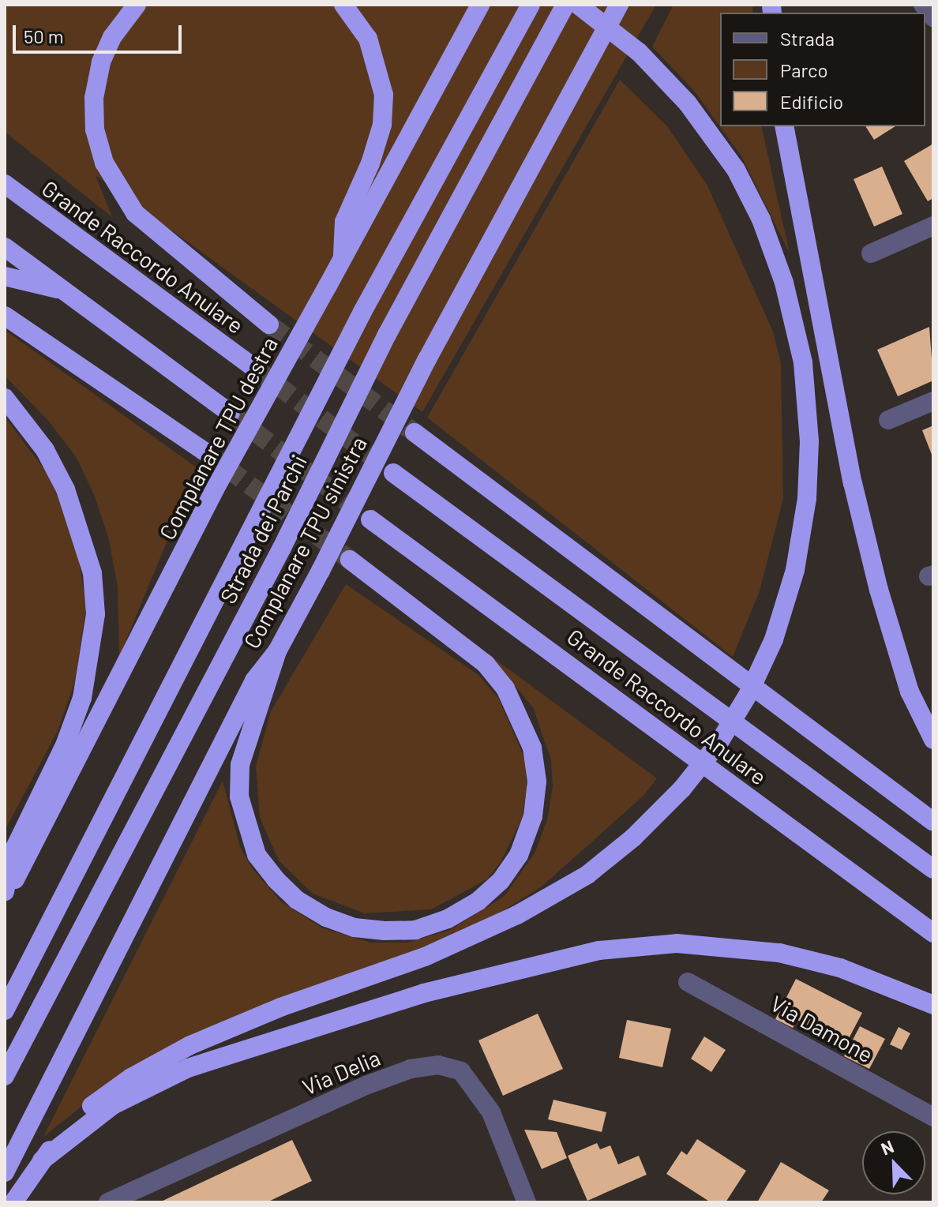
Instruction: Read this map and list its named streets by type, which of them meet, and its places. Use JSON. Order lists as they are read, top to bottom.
{
  "streets": {
    "highway": [
      "Grande Raccordo Anulare",
      "Complanare TPU destra",
      "Strada dei Parchi",
      "Complanare TPU sinistra"
    ],
    "street": ["Via Damone", "Via Delia"]
  },
  "legend": ["Strada", "Parco", "Edificio"],
  "scale_bar": "50 m",
  "north": "top left"
}
